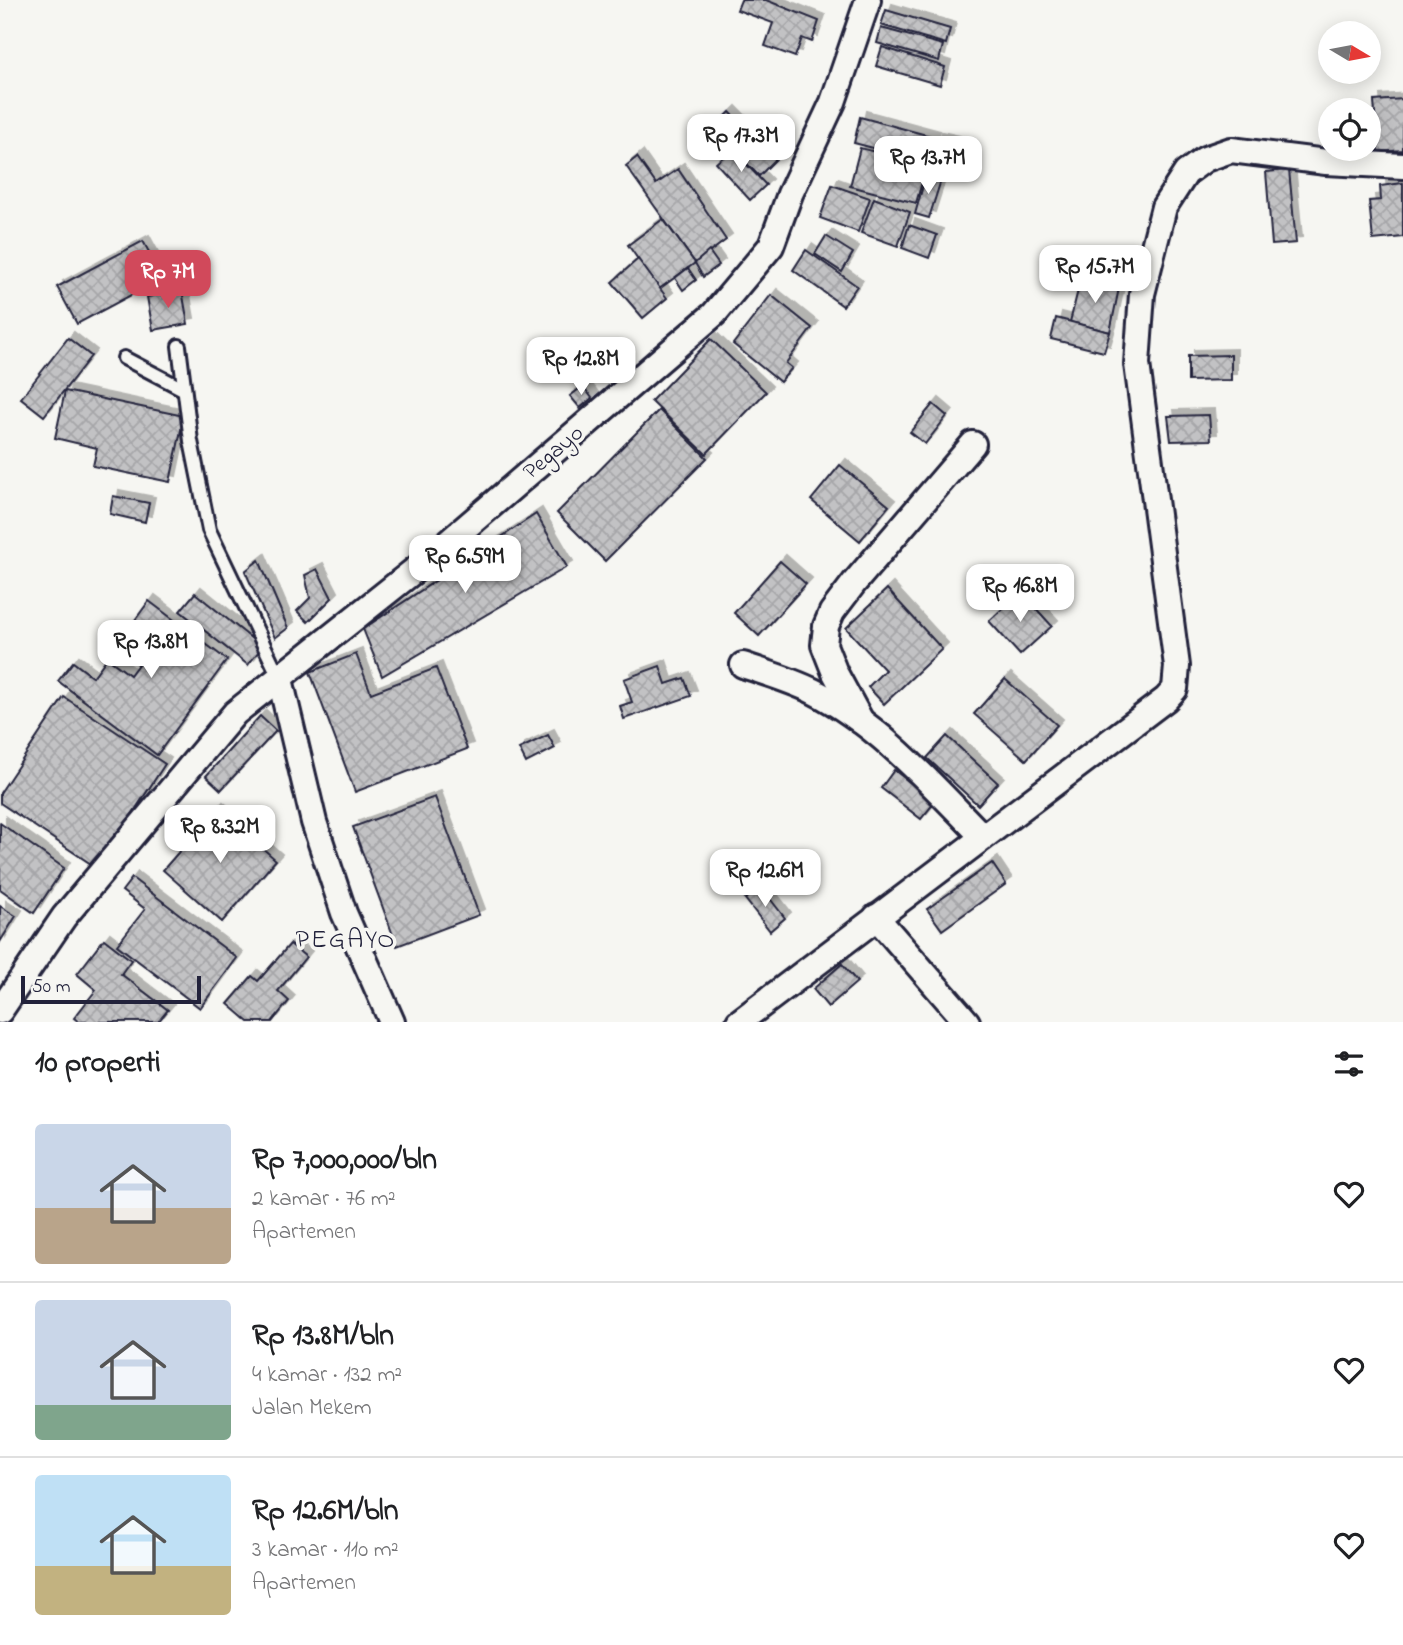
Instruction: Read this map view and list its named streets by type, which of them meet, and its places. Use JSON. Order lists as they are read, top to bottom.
{
  "streets": {
    "street": ["Pegayo"]
  },
  "districts": ["PEGAYO"],
  "scale_bar": "50 m",
  "north": "right",
  "page": {
    "price": [
      "Rp 17.3M",
      "Rp 13.7M",
      "Rp 15.7M",
      "Rp 7M",
      "Rp 12.8M",
      "Rp 6.59M",
      "Rp 16.8M",
      "Rp 13.8M",
      "Rp 8.32M",
      "Rp 12.6M"
    ],
    "scale": "50 m",
    "heading": "10 properti",
    "list": [
      {
        "name": "Rp 7,000,000/bln",
        "note": "2 kamar · 76 m² · Apartemen"
      },
      {
        "name": "Rp 13.8M/bln",
        "note": "4 kamar · 132 m² · Jalan Mekem"
      },
      {
        "name": "Rp 12.6M/bln",
        "note": "3 kamar · 110 m² · Apartemen"
      }
    ]
  }
}
